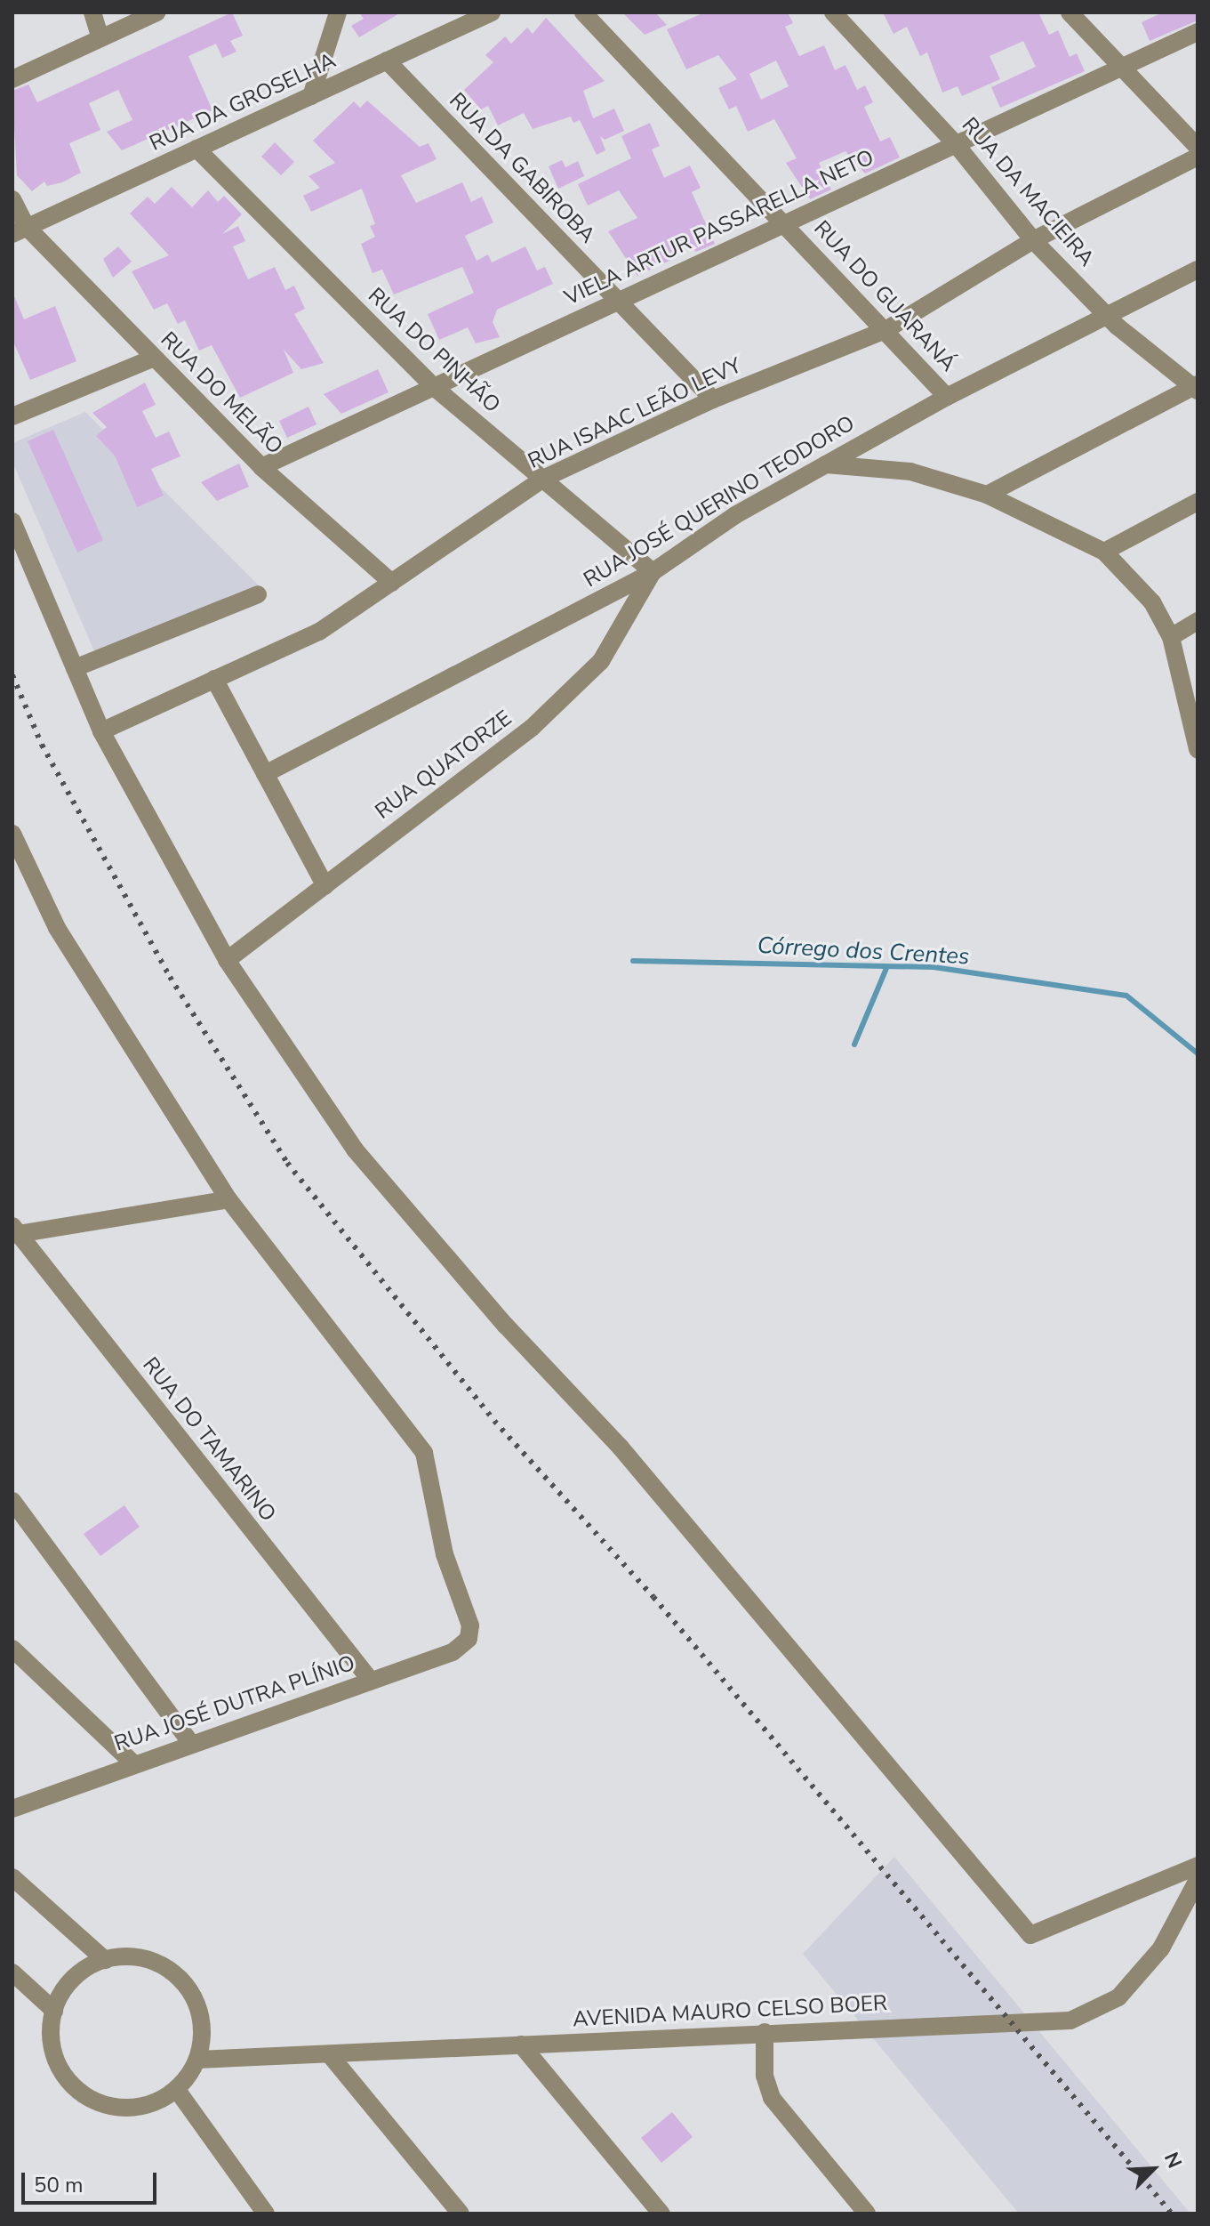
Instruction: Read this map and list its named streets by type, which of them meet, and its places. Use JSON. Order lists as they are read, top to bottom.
{
  "streets": {
    "street": [
      "RUA DA GROSELHA",
      "RUA DA GABIROBA",
      "RUA DA MACIEIRA",
      "VIELA ARTUR PASSARELLA NETO",
      "RUA DO GUARANÁ",
      "RUA DO PINHÃO",
      "RUA DO MELÃO",
      "RUA ISAAC LEÃO LEVY",
      "RUA JOSÉ QUERINO TEODORO",
      "RUA QUATORZE",
      "RUA DO TAMARINO",
      "RUA JOSÉ DUTRA PLÍNIO",
      "AVENIDA MAURO CELSO BOER"
    ]
  },
  "crossings": [
    ["RUA DA GROSELHA", "RUA DA GABIROBA"],
    ["RUA DA GROSELHA", "RUA DO PINHÃO"],
    ["RUA DA GROSELHA", "RUA DO MELÃO"],
    ["RUA DA GABIROBA", "VIELA ARTUR PASSARELLA NETO"],
    ["RUA DA GABIROBA", "RUA ISAAC LEÃO LEVY"],
    ["RUA DA MACIEIRA", "VIELA ARTUR PASSARELLA NETO"],
    ["RUA DA MACIEIRA", "RUA ISAAC LEÃO LEVY"],
    ["RUA DA MACIEIRA", "RUA JOSÉ QUERINO TEODORO"],
    ["VIELA ARTUR PASSARELLA NETO", "RUA DO GUARANÁ"],
    ["VIELA ARTUR PASSARELLA NETO", "RUA DO PINHÃO"],
    ["VIELA ARTUR PASSARELLA NETO", "RUA DO MELÃO"],
    ["RUA DO GUARANÁ", "RUA ISAAC LEÃO LEVY"],
    ["RUA DO GUARANÁ", "RUA JOSÉ QUERINO TEODORO"],
    ["RUA DO PINHÃO", "RUA ISAAC LEÃO LEVY"],
    ["RUA DO PINHÃO", "RUA JOSÉ QUERINO TEODORO"],
    ["RUA DO PINHÃO", "RUA QUATORZE"],
    ["RUA DO MELÃO", "RUA ISAAC LEÃO LEVY"],
    ["RUA JOSÉ QUERINO TEODORO", "RUA QUATORZE"],
    ["RUA DO TAMARINO", "RUA JOSÉ DUTRA PLÍNIO"]
  ],
  "water": ["Córrego dos Crentes"],
  "scale_bar": "50 m",
  "north": "top right"
}
